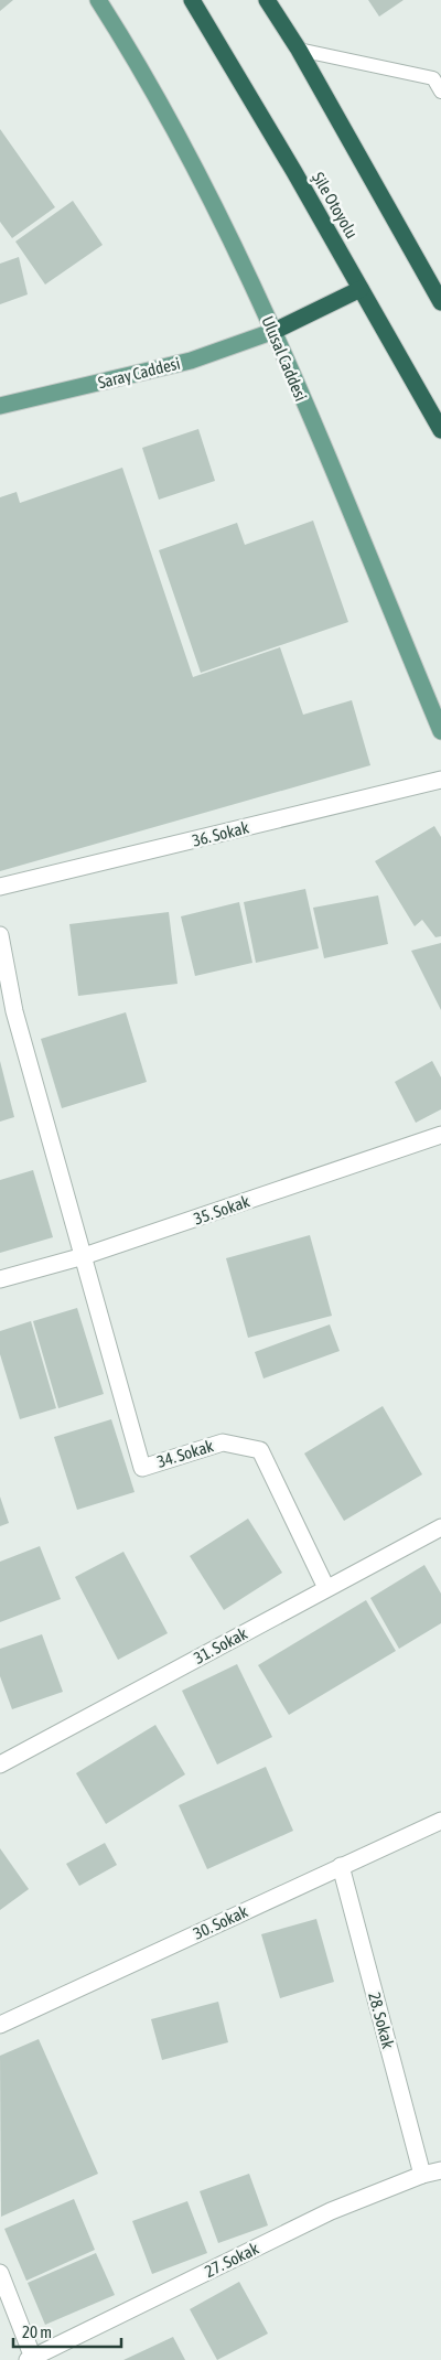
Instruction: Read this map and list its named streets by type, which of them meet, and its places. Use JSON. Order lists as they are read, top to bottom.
{
  "streets": {
    "highway": ["Şile Otoyolu"],
    "main road": ["Ulusal Caddesi", "Saray Caddesi"],
    "street": [
      "36. Sokak",
      "35. Sokak",
      "34. Sokak",
      "31. Sokak",
      "30. Sokak",
      "28. Sokak",
      "27. Sokak"
    ]
  },
  "crossings": [
    ["Ulusal Caddesi", "Saray Caddesi"],
    ["35. Sokak", "34. Sokak"],
    ["34. Sokak", "31. Sokak"],
    ["30. Sokak", "28. Sokak"],
    ["28. Sokak", "27. Sokak"]
  ],
  "scale_bar": "20 m"
}
